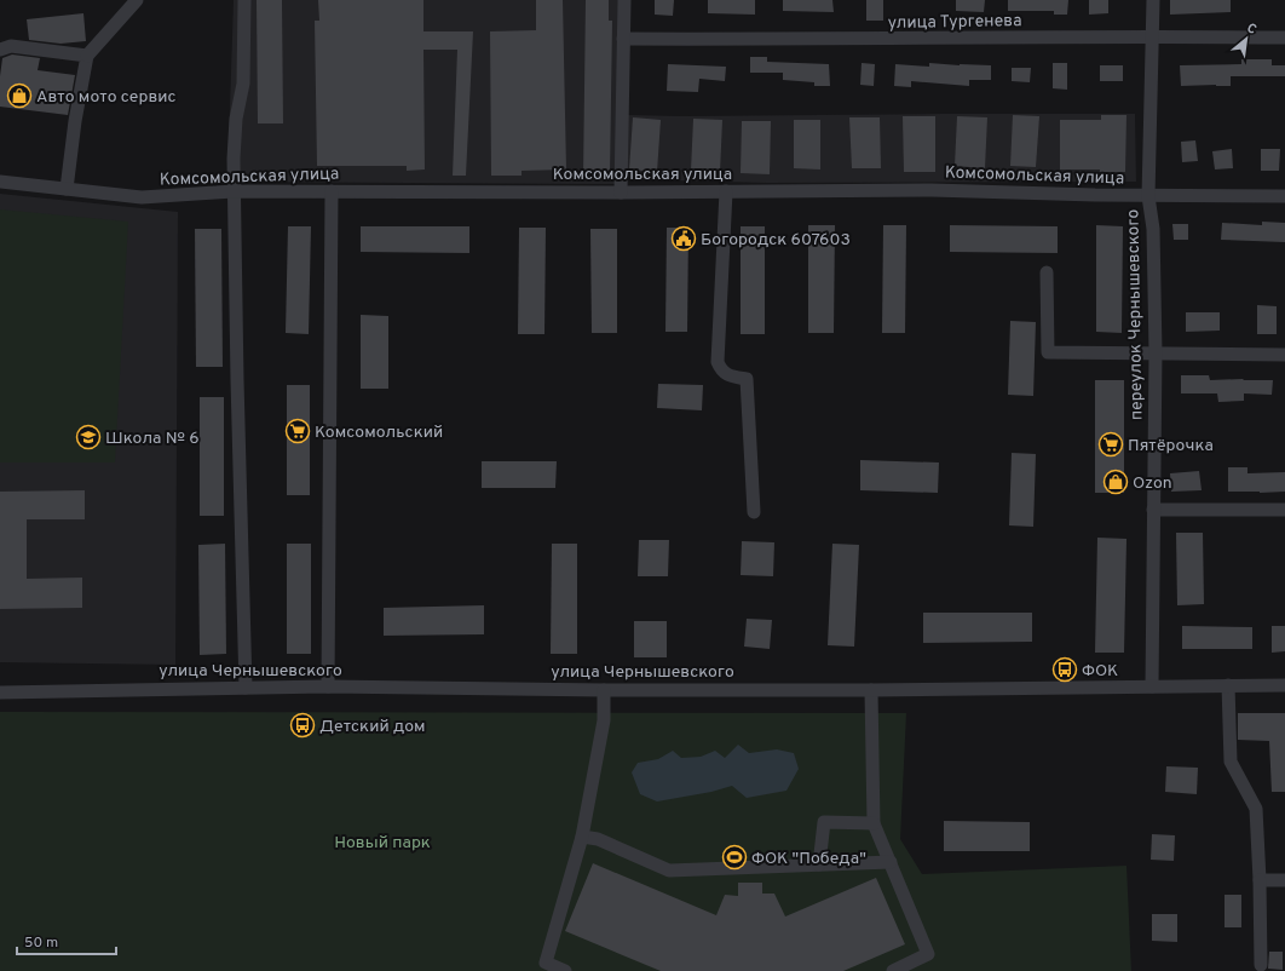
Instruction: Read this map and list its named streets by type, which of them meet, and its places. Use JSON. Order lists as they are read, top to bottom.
{
  "streets": {
    "street": [
      "улица Тургенева",
      "Комсомольская улица",
      "переулок Чернышевского",
      "улица Чернышевского"
    ]
  },
  "crossings": [
    ["улица Тургенева", "переулок Чернышевского"],
    ["Комсомольская улица", "переулок Чернышевского"],
    ["переулок Чернышевского", "улица Чернышевского"]
  ],
  "parks": ["Новый парк"],
  "places": {
    "shop": ["Авто мото сервис", "Ozon"],
    "public building": ["Богородск 607603"],
    "supermarket": ["Комсомольский", "Пятёрочка"],
    "school or university": ["Школа № 6"],
    "bus stop": ["ФОК", "Детский дом"],
    "sports": ["ФОК \"Победа\""]
  },
  "scale_bar": "50 m",
  "north": "top right"
}
